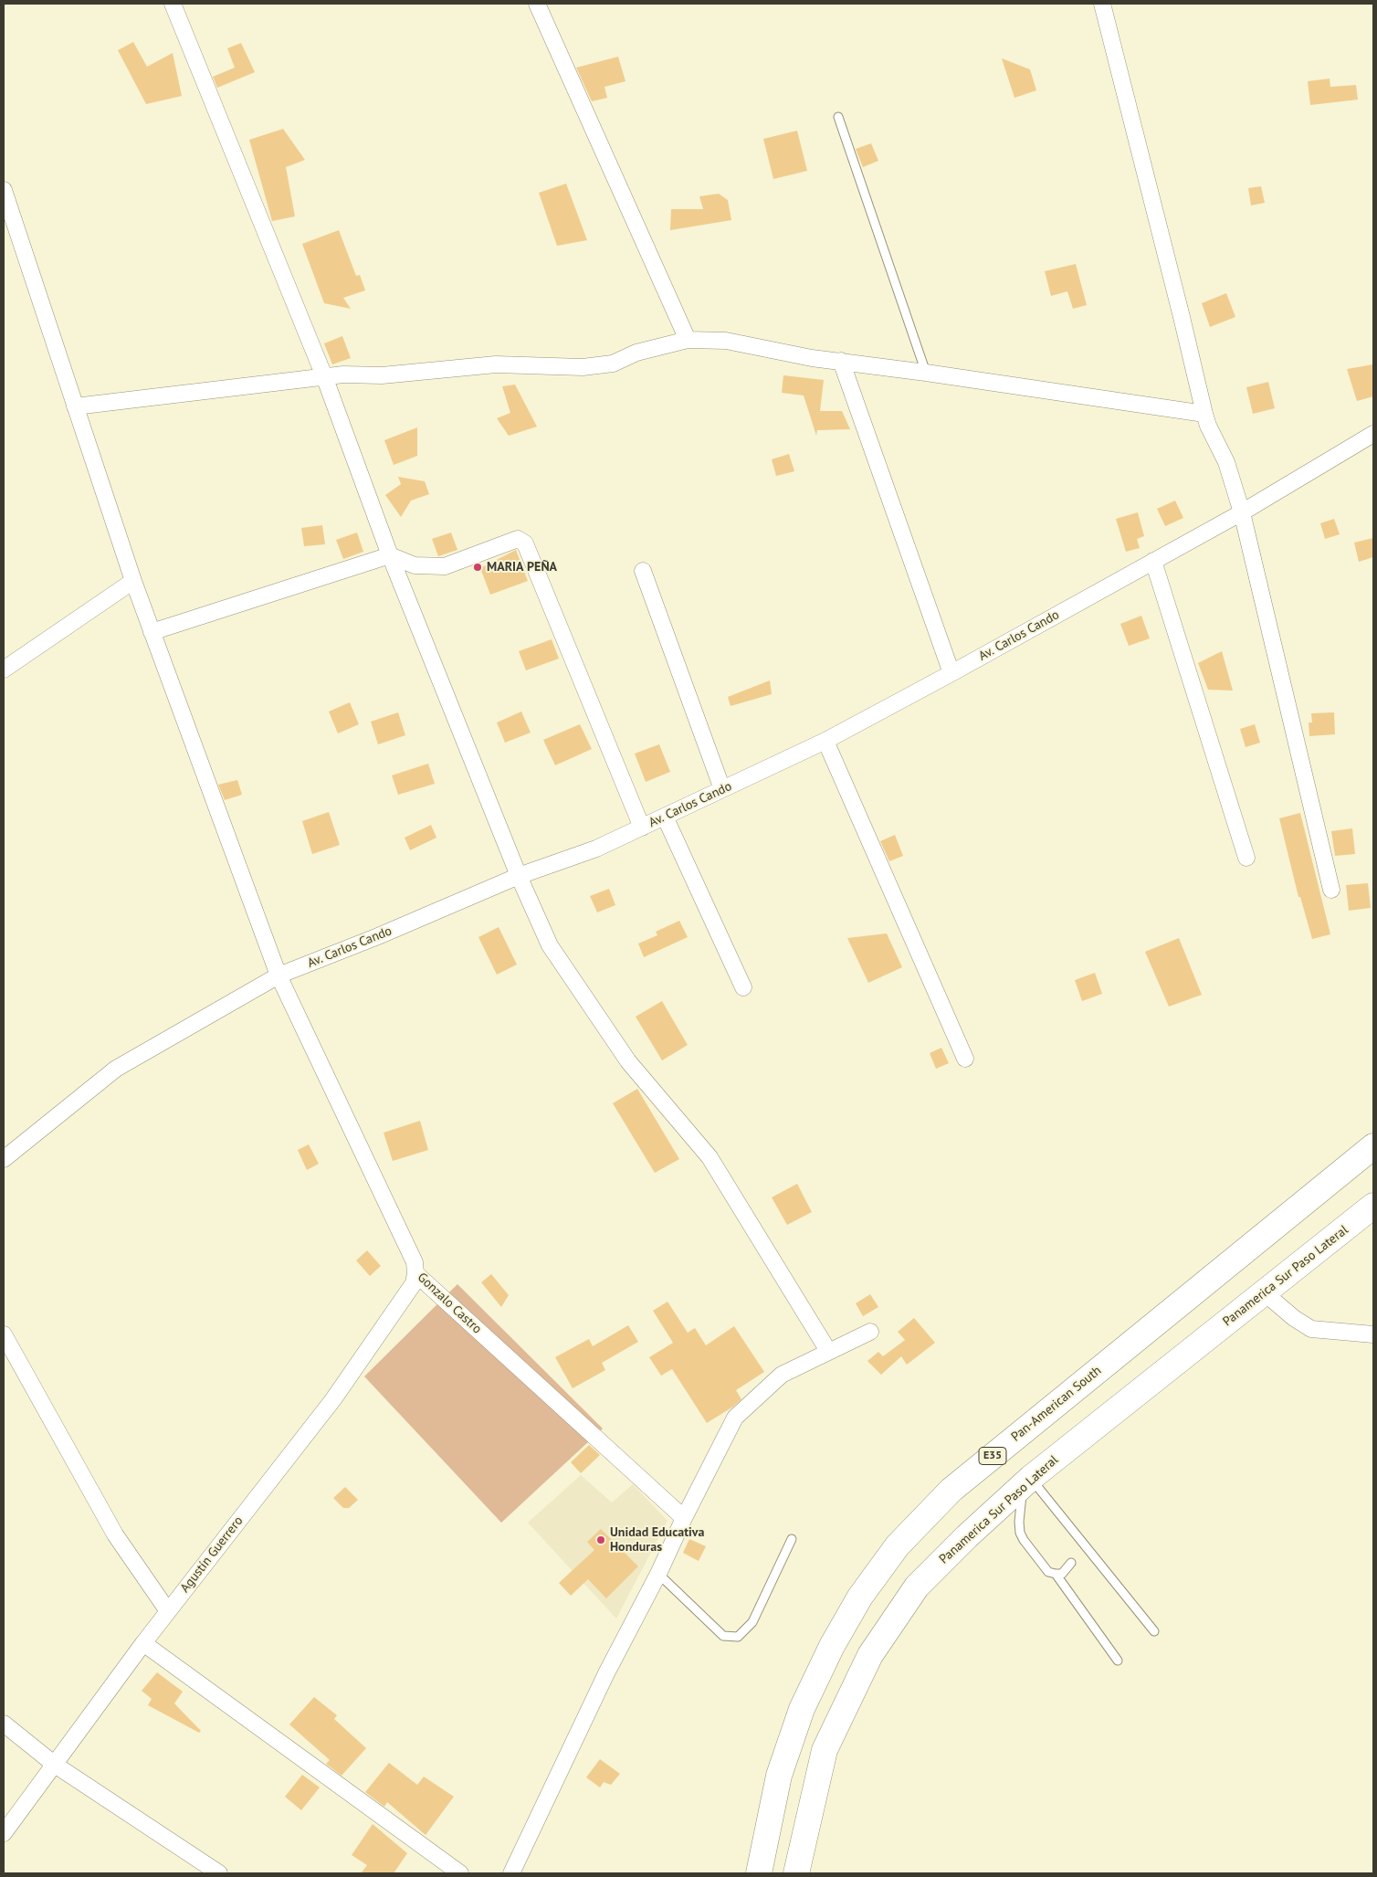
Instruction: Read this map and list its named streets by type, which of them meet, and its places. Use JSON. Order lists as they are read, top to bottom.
{
  "streets": {
    "highway": ["Panamerica Sur Paso Lateral", "Pan-American South", "E35"],
    "street": ["Av. Carlos Cando", "Gonzalo Castro", "Agustín Guerrero"]
  },
  "crossings": [
    ["Av. Carlos Cando", "Gonzalo Castro"],
    ["Gonzalo Castro", "Agustín Guerrero"]
  ],
  "places": ["MARIA PEÑA", "Unidad Educativa Honduras"]
}
